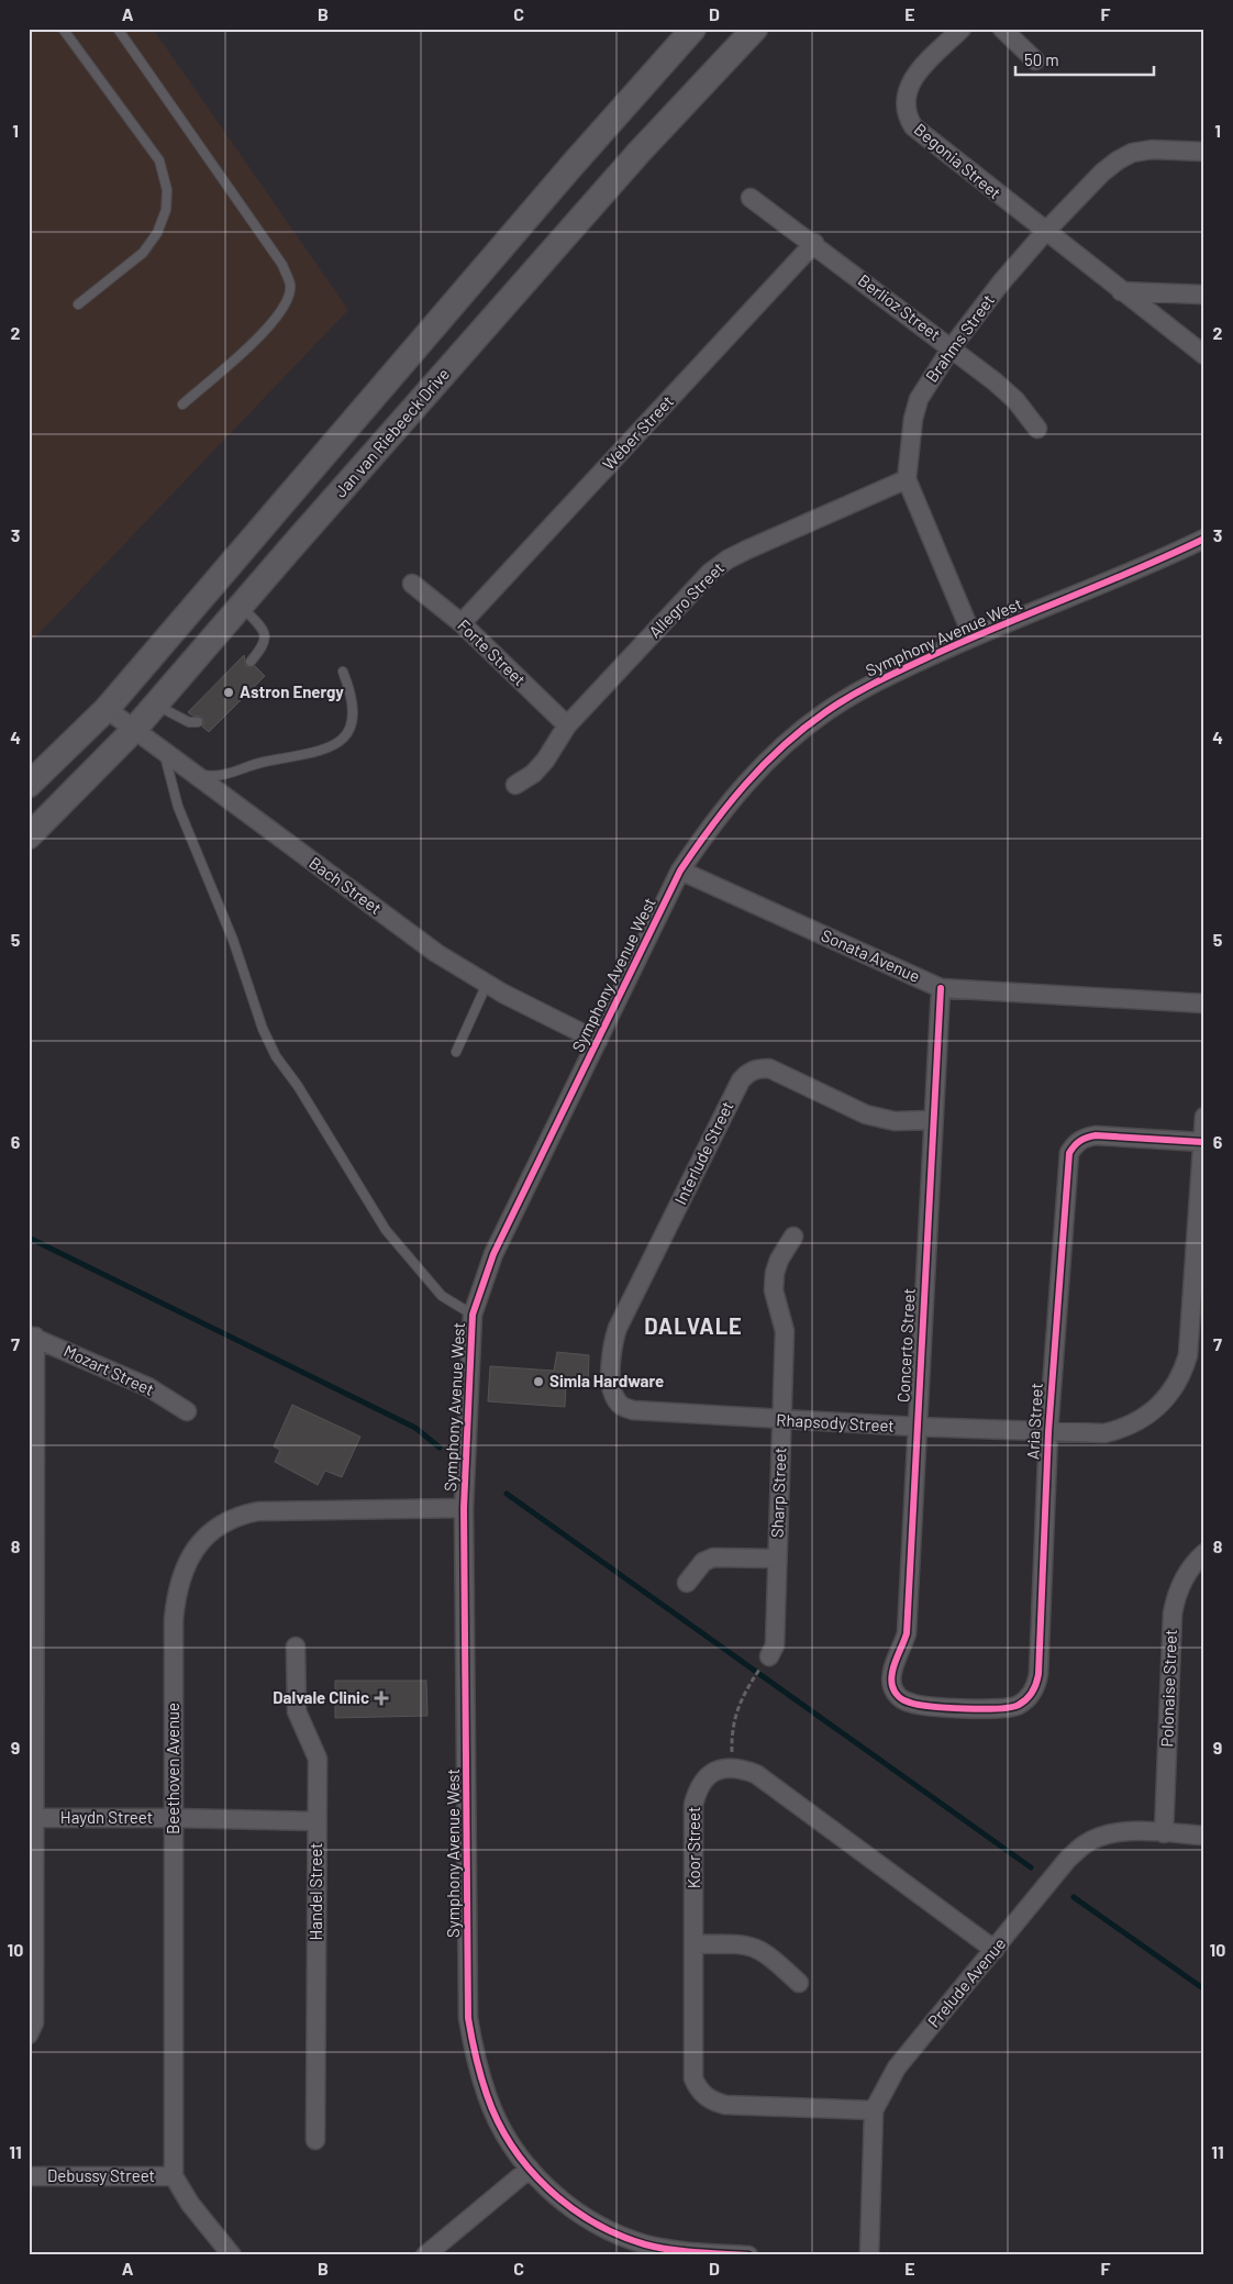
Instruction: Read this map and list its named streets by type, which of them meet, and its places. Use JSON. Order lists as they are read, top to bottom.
{
  "streets": {
    "main road": ["Jan van Riebeeck Drive"],
    "street": [
      "Begonia Street",
      "Berlioz Street",
      "Brahms Street",
      "Weber Street",
      "Allegro Street",
      "Symphony Avenue West",
      "Forte Street",
      "Bach Street",
      "Sonata Avenue",
      "Interlude Street",
      "Concerto Street",
      "Mozart Street",
      "Aria Street",
      "Rhapsody Street",
      "Sharp Street",
      "Polonaise Street",
      "Beethoven Avenue",
      "Haydn Street",
      "Koor Street",
      "Handel Street",
      "Prelude Avenue",
      "Debussy Street"
    ]
  },
  "crossings": [
    ["Begonia Street", "Brahms Street"],
    ["Berlioz Street", "Brahms Street"],
    ["Berlioz Street", "Weber Street"],
    ["Brahms Street", "Allegro Street"],
    ["Brahms Street", "Symphony Avenue West"],
    ["Jan van Riebeeck Drive", "Bach Street"],
    ["Weber Street", "Forte Street"],
    ["Allegro Street", "Forte Street"],
    ["Symphony Avenue West", "Bach Street"],
    ["Symphony Avenue West", "Sonata Avenue"],
    ["Symphony Avenue West", "Beethoven Avenue"],
    ["Sonata Avenue", "Concerto Street"],
    ["Interlude Street", "Concerto Street"],
    ["Interlude Street", "Rhapsody Street"],
    ["Concerto Street", "Aria Street"],
    ["Concerto Street", "Rhapsody Street"],
    ["Aria Street", "Rhapsody Street"],
    ["Rhapsody Street", "Sharp Street"],
    ["Polonaise Street", "Prelude Avenue"],
    ["Beethoven Avenue", "Haydn Street"],
    ["Beethoven Avenue", "Debussy Street"],
    ["Haydn Street", "Handel Street"],
    ["Koor Street", "Prelude Avenue"]
  ],
  "districts": ["DALVALE"],
  "places": {
    "other": ["Astron Energy", "Simla Hardware"],
    "health": ["Dalvale Clinic"]
  },
  "scale_bar": "50 m",
  "grid": {
    "columns": [
      "A",
      "B",
      "C",
      "D",
      "E",
      "F"
    ],
    "rows": [
      "1",
      "2",
      "3",
      "4",
      "5",
      "6",
      "7",
      "8",
      "9",
      "10",
      "11"
    ]
  }
}
